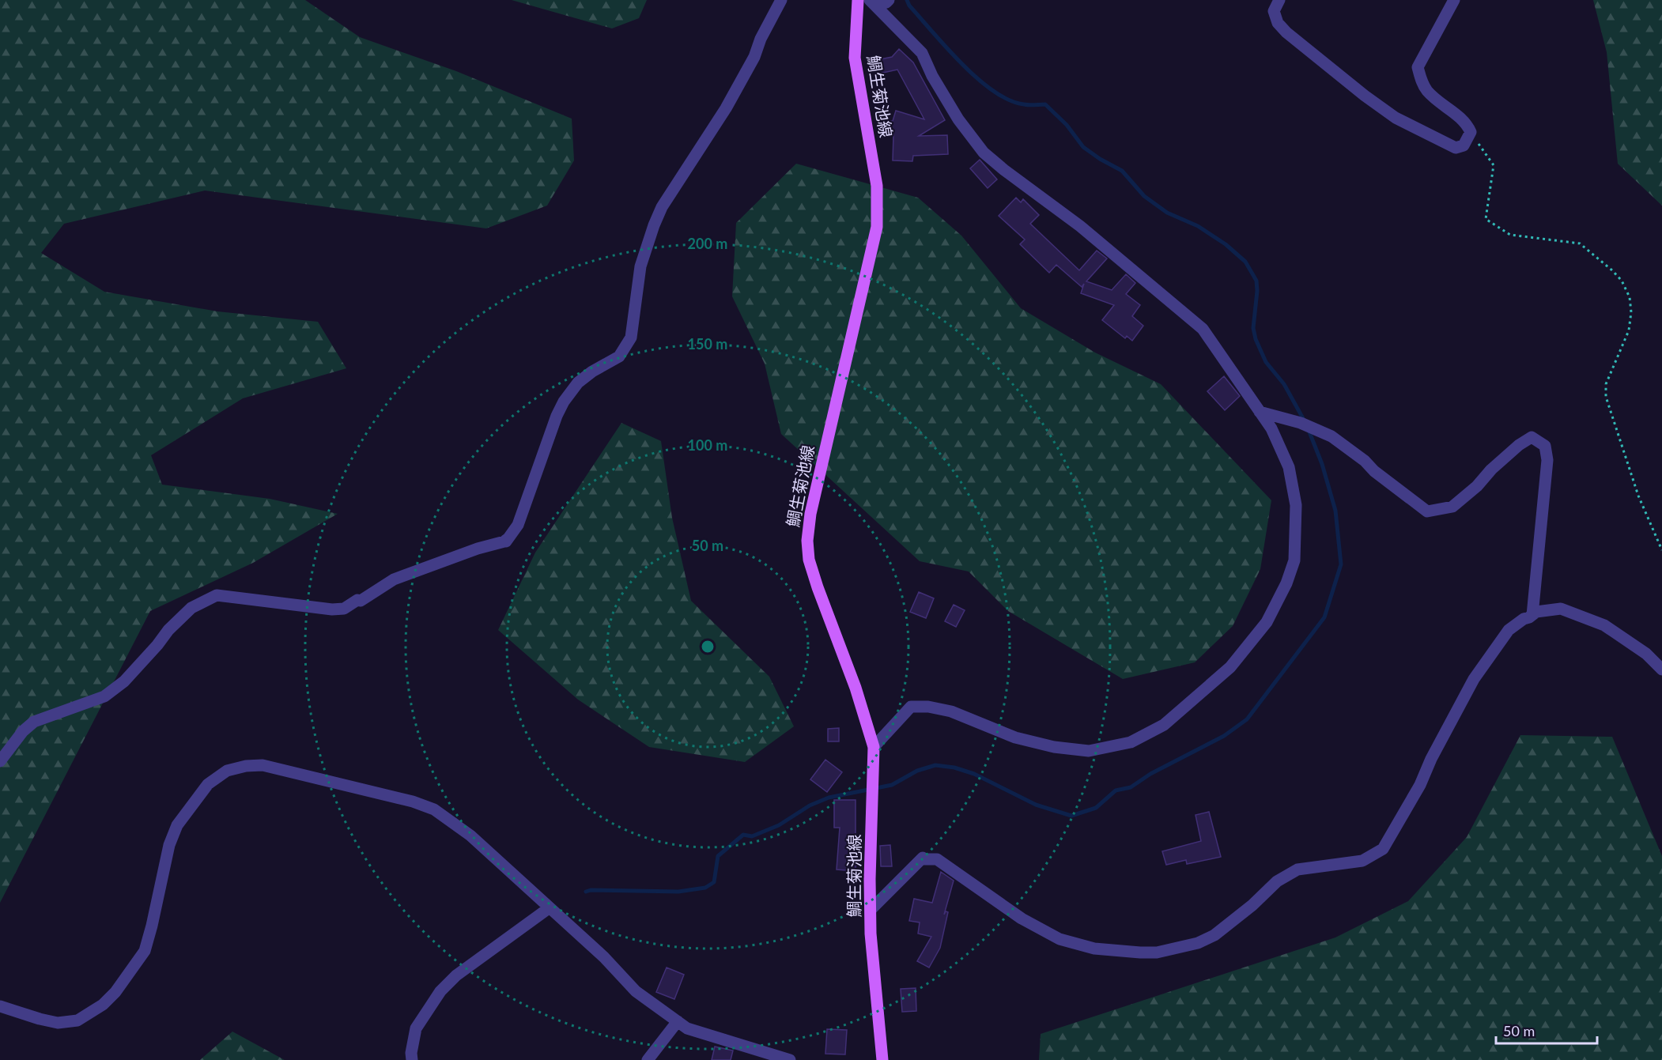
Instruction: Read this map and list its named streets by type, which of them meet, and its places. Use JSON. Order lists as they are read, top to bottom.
{
  "streets": {
    "main road": ["鯛生菊池線"]
  },
  "scale_bar": "50 m",
  "rings": [
    "200 m",
    "150 m",
    "100 m",
    "50 m"
  ]
}
